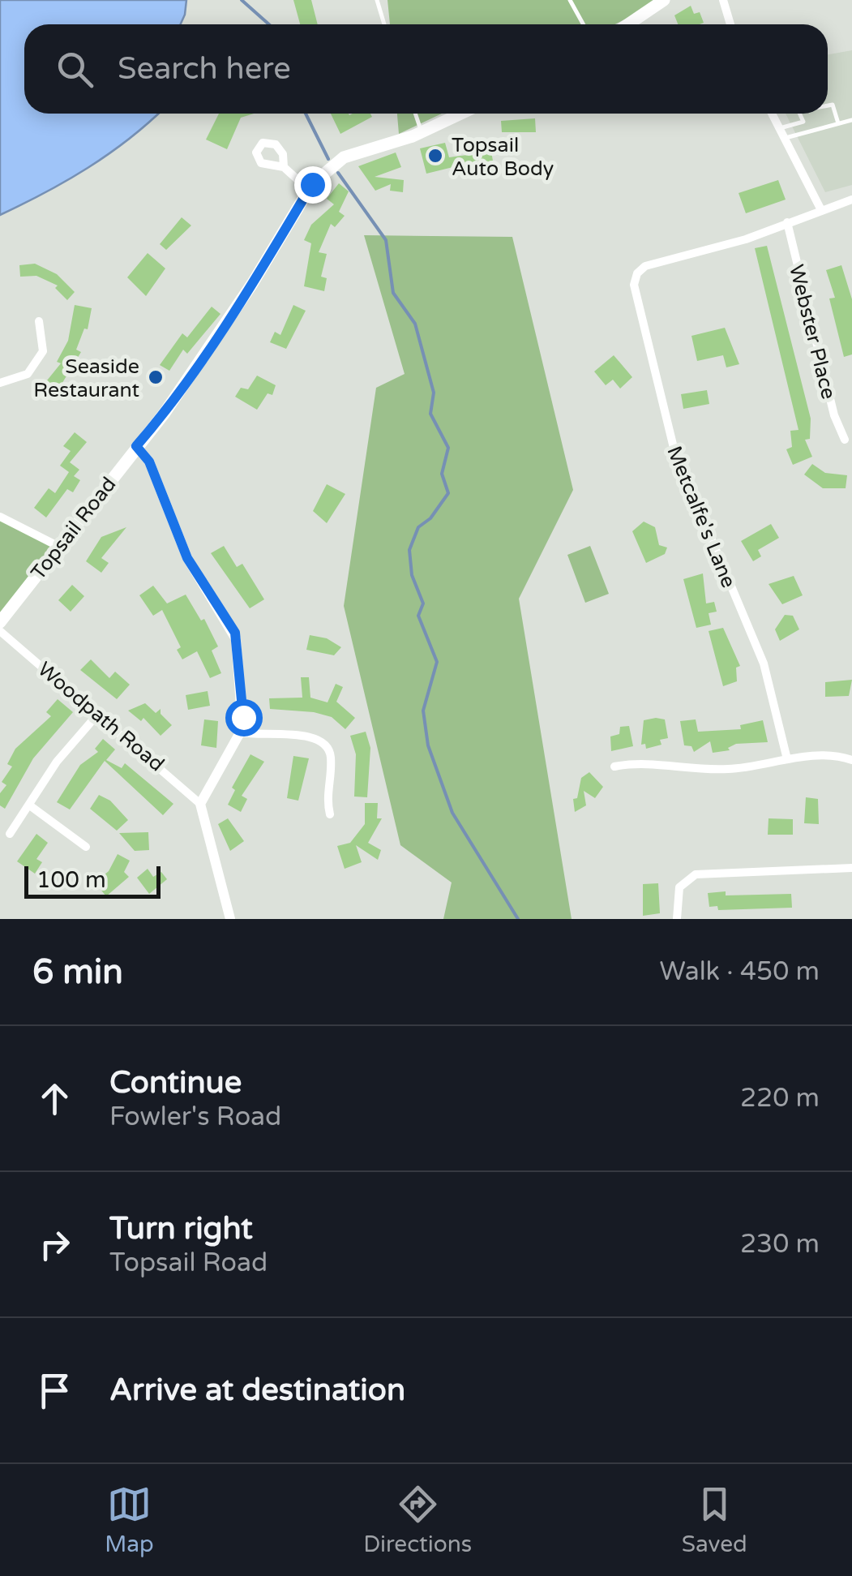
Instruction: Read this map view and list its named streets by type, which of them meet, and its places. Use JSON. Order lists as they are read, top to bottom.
{
  "streets": {
    "main road": ["Topsail Road"],
    "street": ["Webster Place", "Metcalfe's Lane", "Woodpath Road"]
  },
  "crossings": [
    ["Webster Place", "Metcalfe's Lane"]
  ],
  "places": ["Topsail Auto Body", "Seaside Restaurant"],
  "scale_bar": "100 m",
  "page": {
    "search": "Search here",
    "scale": "100 m",
    "heading": ["6 min", "Walk · 450 m"],
    "list": [
      ["Continue", "Fowler's Road", "220 m"],
      ["Turn right", "Topsail Road", "230 m"],
      "Arrive at destination"
    ],
    "nav": ["Map", "Directions", "Saved"]
  }
}
